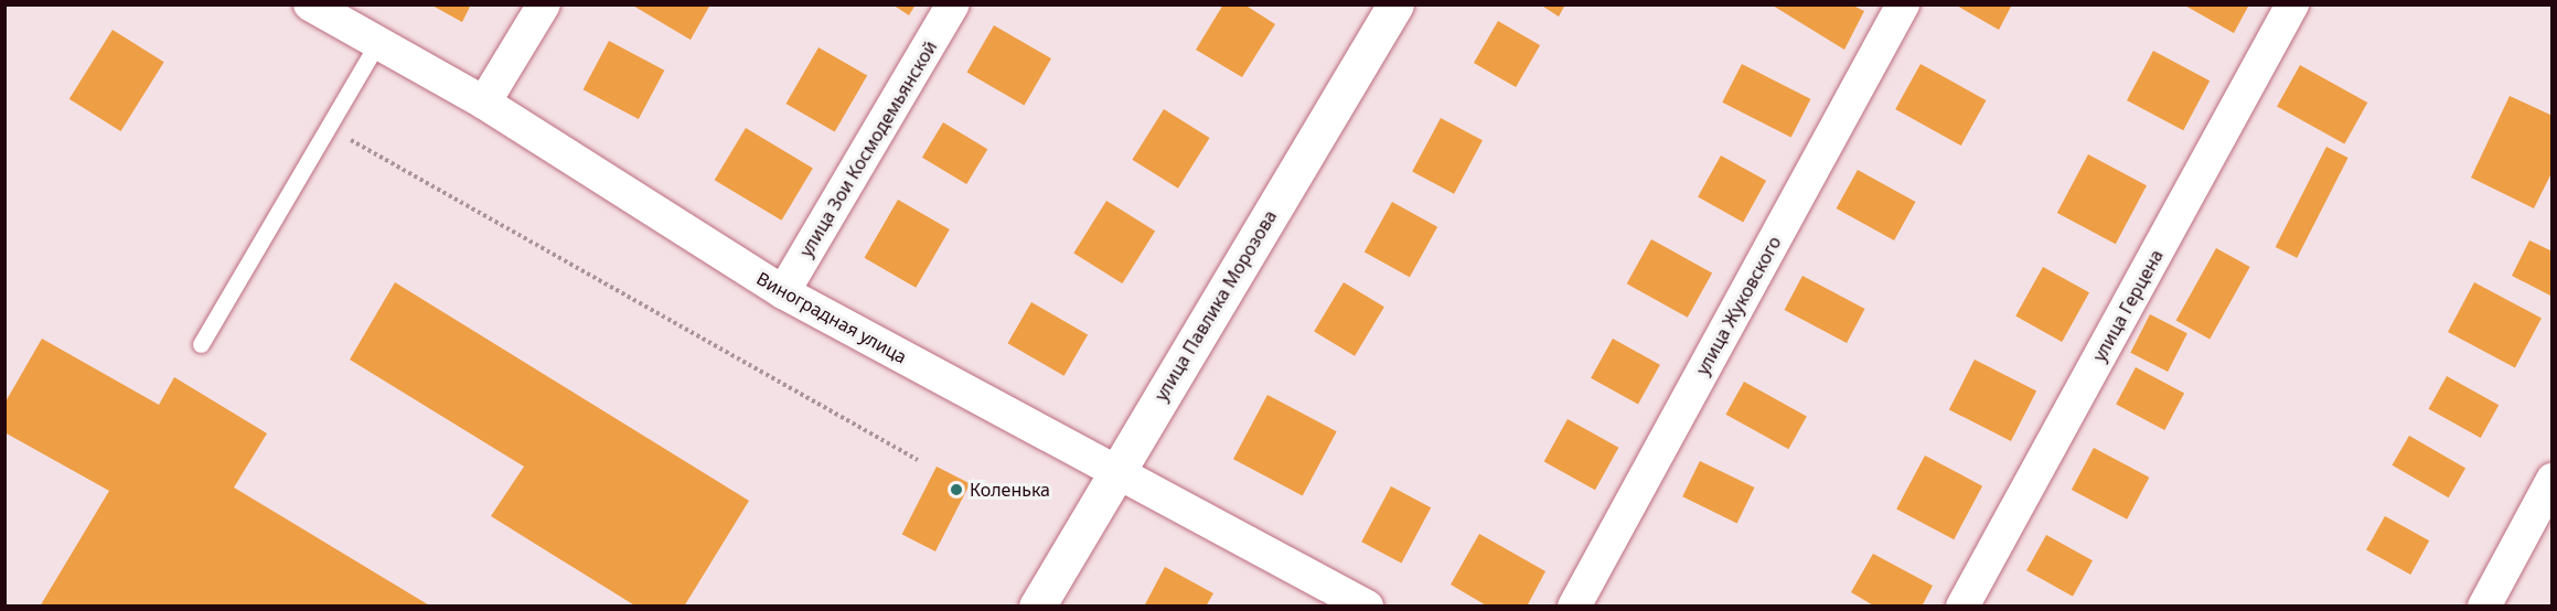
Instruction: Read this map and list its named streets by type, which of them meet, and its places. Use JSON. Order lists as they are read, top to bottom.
{
  "streets": {
    "street": [
      "улица Зои Космодемьянской",
      "улица Павлика Морозова",
      "улица Жуковского",
      "улица Герцена",
      "Виноградная улица"
    ]
  },
  "crossings": [
    ["улица Зои Космодемьянской", "Виноградная улица"],
    ["улица Павлика Морозова", "Виноградная улица"]
  ],
  "places": ["Коленька"]
}
